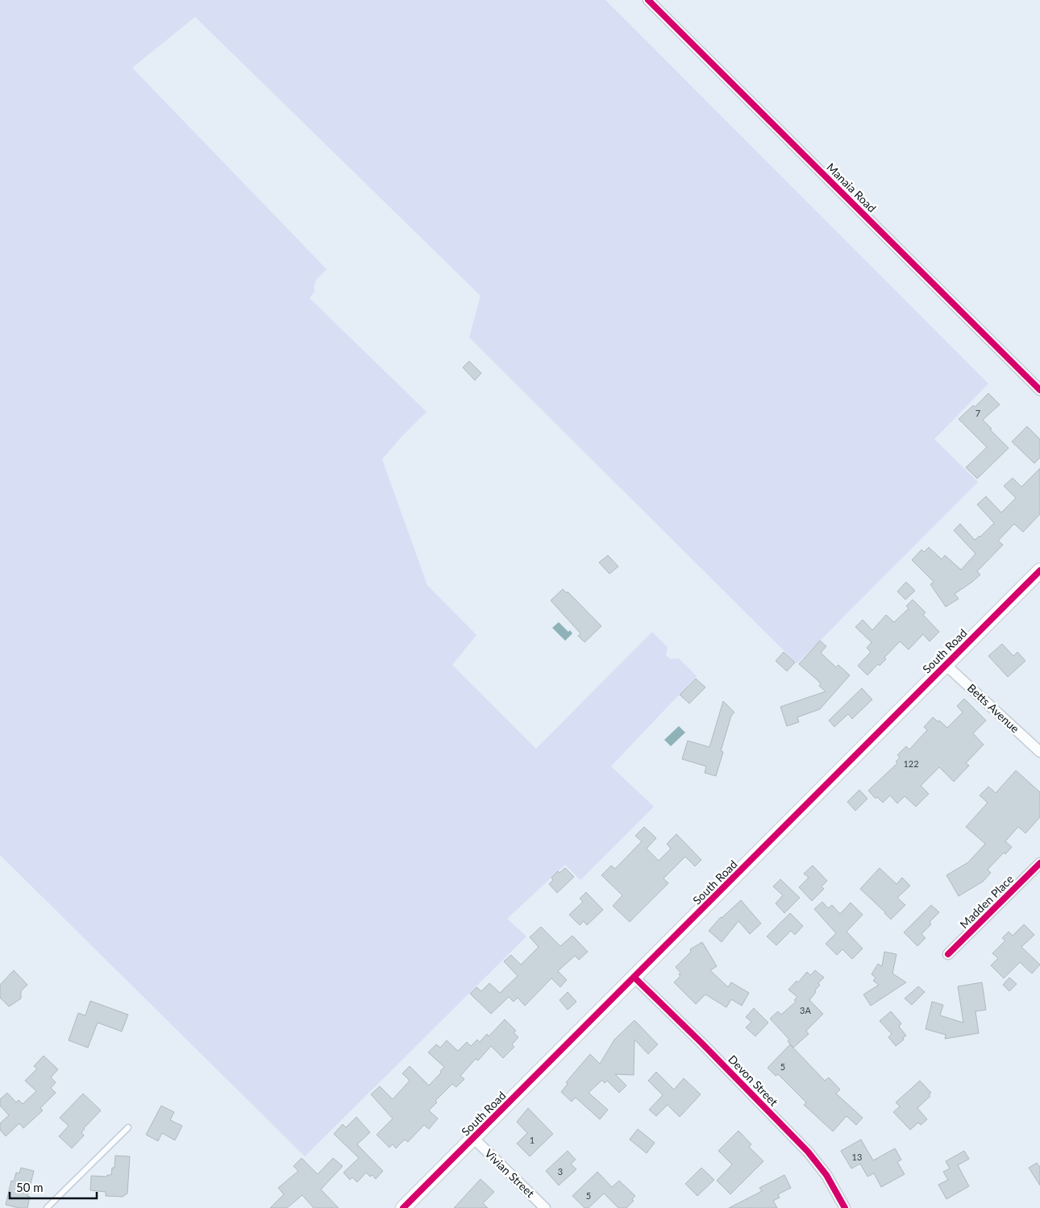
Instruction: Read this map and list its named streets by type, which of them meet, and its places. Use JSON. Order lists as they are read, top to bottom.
{
  "streets": {
    "street": [
      "Manaia Road",
      "South Road",
      "Betts Avenue",
      "Madden Place",
      "Devon Street",
      "Vivian Street"
    ]
  },
  "crossings": [
    ["South Road", "Betts Avenue"],
    ["South Road", "Devon Street"],
    ["South Road", "Vivian Street"]
  ],
  "house_numbers": [
    "7",
    "122",
    "3A",
    "5",
    "1",
    "13",
    "3",
    "5"
  ],
  "scale_bar": "50 m"
}
